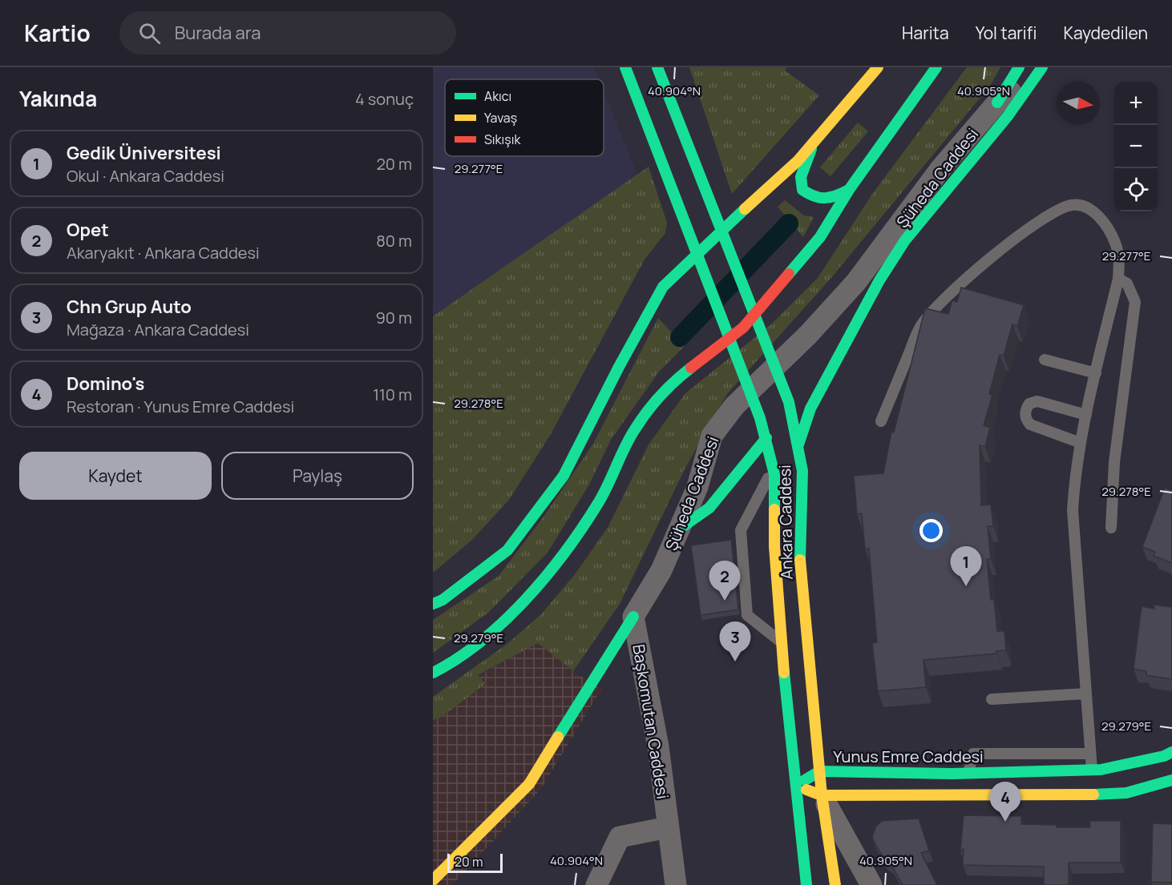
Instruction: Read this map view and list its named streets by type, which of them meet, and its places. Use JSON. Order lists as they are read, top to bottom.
{
  "streets": {
    "main road": ["Şüheda Caddesi", "Ankara Caddesi", "Yunus Emre Caddesi"],
    "street": ["Başkomutan Caddesi"]
  },
  "crossings": [
    ["Şüheda Caddesi", "Başkomutan Caddesi"],
    ["Ankara Caddesi", "Yunus Emre Caddesi"]
  ],
  "legend": ["Akıcı", "Yavaş", "Sıkışık"],
  "scale_bar": "20 m",
  "north": "right",
  "page": {
    "header": "Kartio",
    "search": "Burada ara",
    "nav": ["Harita", "Yol tarifi", "Kaydedilen"],
    "heading": ["Yakında", "4 sonuç"],
    "map_buttons": ["+", "−"],
    "list": [
      {
        "mark": "1",
        "name": "Gedik Üniversitesi",
        "note": "Okul · Ankara Caddesi",
        "value": "20 m"
      },
      {
        "mark": "2",
        "name": "Opet",
        "note": "Akaryakıt · Ankara Caddesi",
        "value": "80 m"
      },
      {
        "mark": "3",
        "name": "Chn Grup Auto",
        "note": "Mağaza · Ankara Caddesi",
        "value": "90 m"
      },
      {
        "mark": "4",
        "name": "Domino's",
        "note": "Restoran · Yunus Emre Caddesi",
        "value": "110 m"
      }
    ],
    "buttons": ["Kaydet", "Paylaş"],
    "pins": [
      "1",
      "2",
      "3",
      "4"
    ],
    "scale": "20 m"
  },
  "coordinates": [
    "40.904°N",
    "40.905°N",
    "29.277°E",
    "29.278°E",
    "29.279°E"
  ]
}
